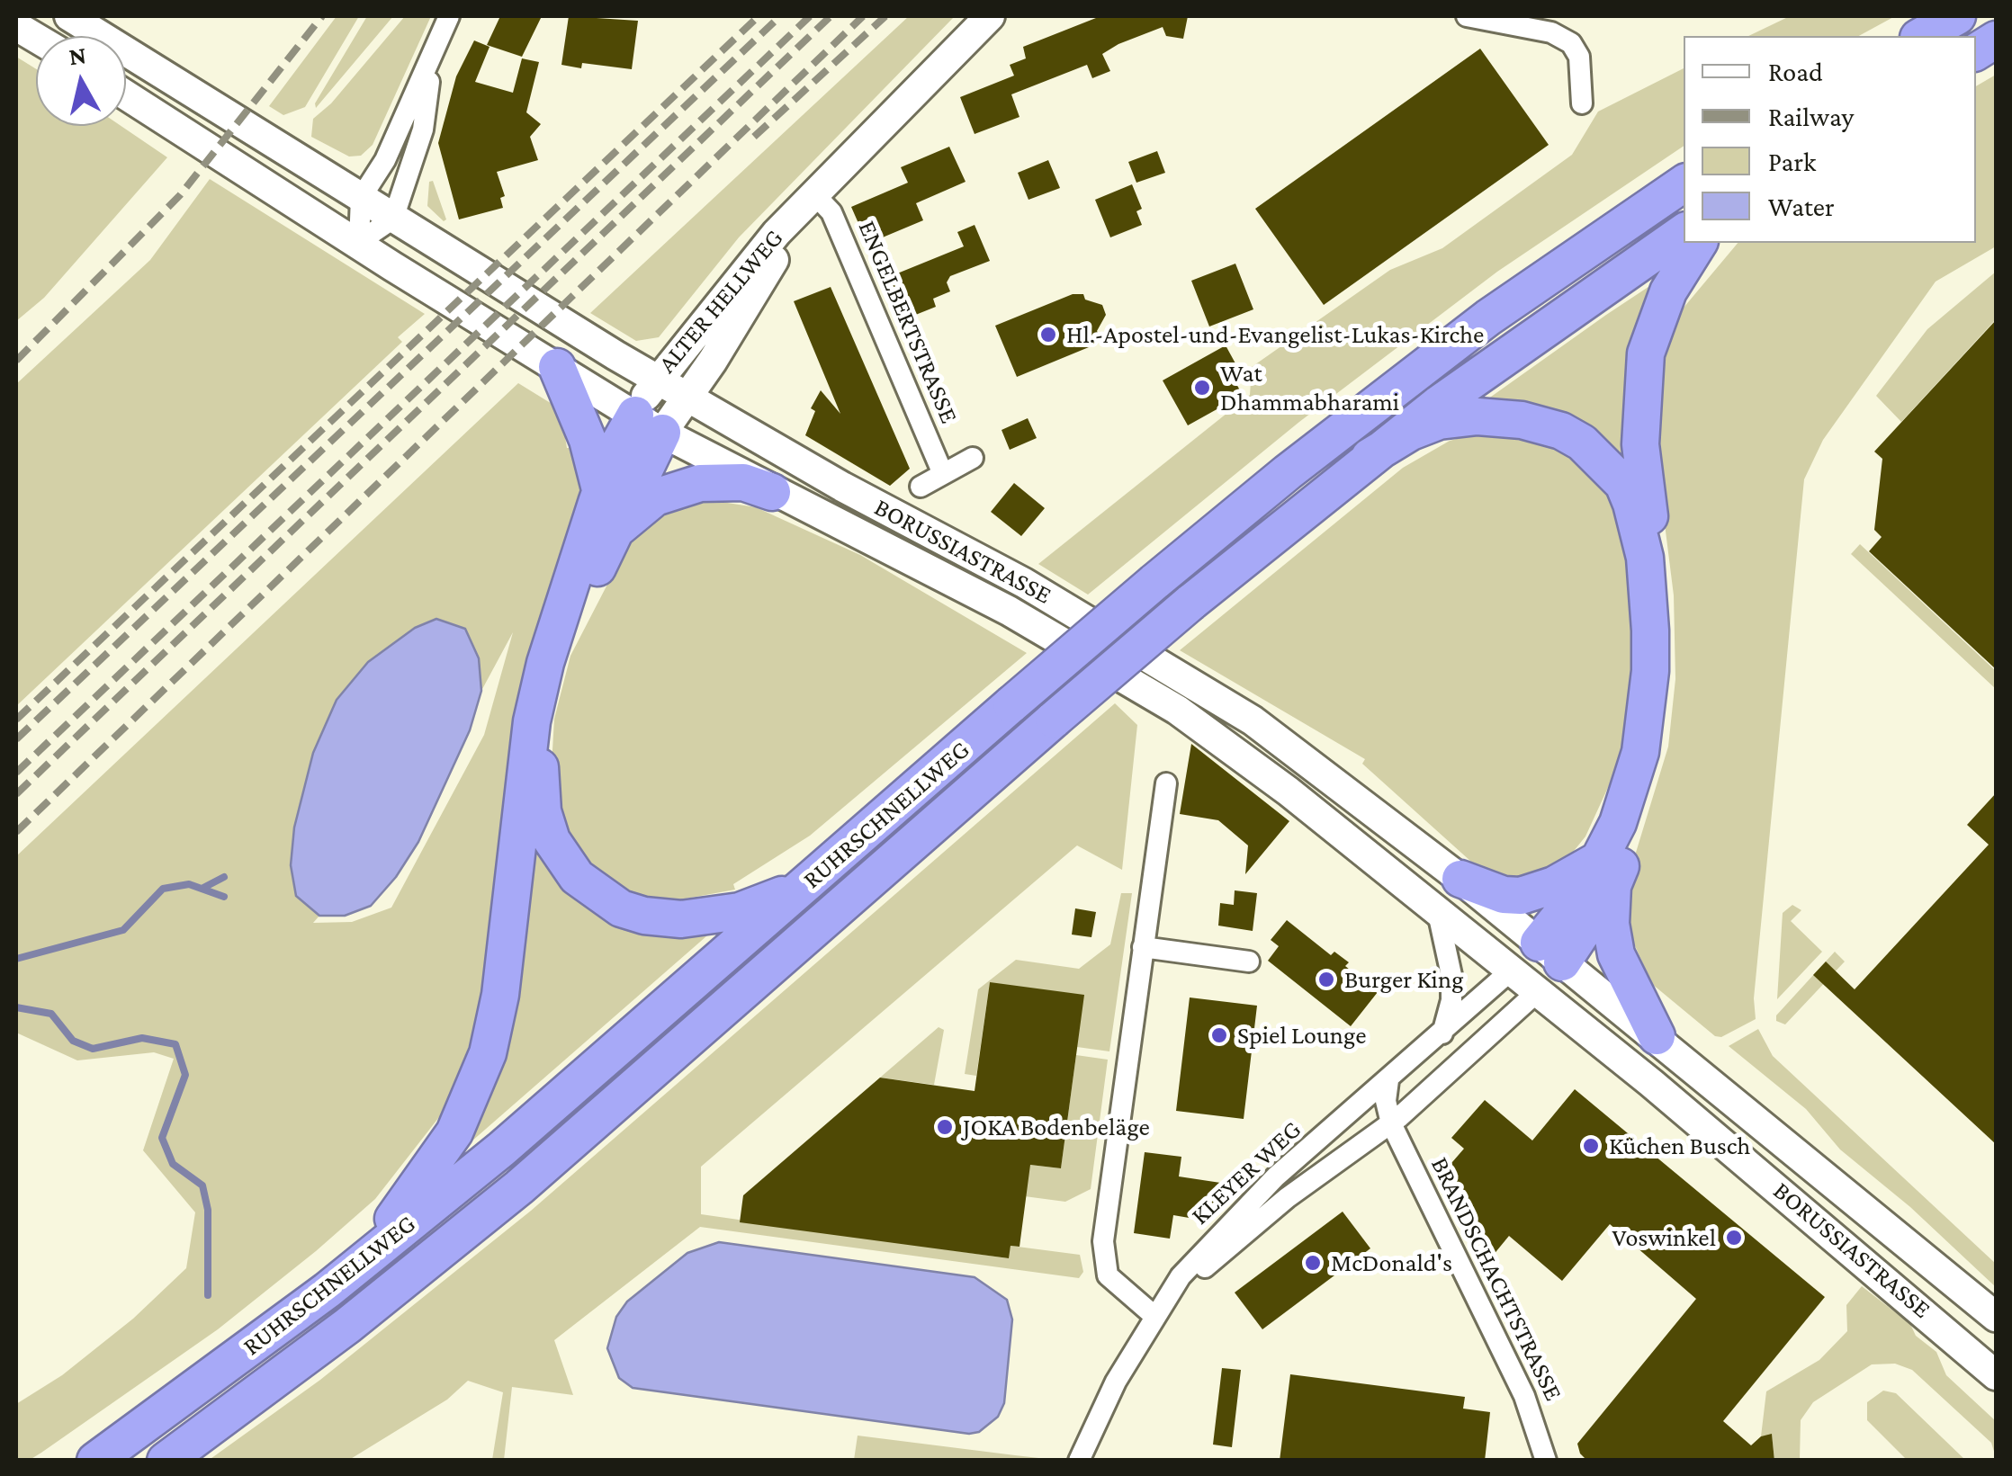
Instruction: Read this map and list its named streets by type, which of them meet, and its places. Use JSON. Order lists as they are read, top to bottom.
{
  "streets": {
    "highway": ["RUHRSCHNELLWEG"],
    "main road": ["ALTER HELLWEG", "BORUSSIASTRASSE"],
    "street": ["ENGELBERTSTRASSE", "KLEYER WEG", "BRANDSCHACHTSTRASSE"]
  },
  "crossings": [
    ["ALTER HELLWEG", "ENGELBERTSTRASSE"],
    ["ALTER HELLWEG", "BORUSSIASTRASSE"],
    ["BORUSSIASTRASSE", "KLEYER WEG"],
    ["KLEYER WEG", "BRANDSCHACHTSTRASSE"]
  ],
  "places": [
    "Hl.-Apostel-und-Evangelist-Lukas-Kirche",
    "Wat Dhammabharami",
    "Burger King",
    "Spiel Lounge",
    "JOKA Bodenbeläge",
    "Küchen Busch",
    "Voswinkel",
    "McDonald's"
  ],
  "legend": [
    "Road",
    "Railway",
    "Park",
    "Water"
  ],
  "north": "top"
}
